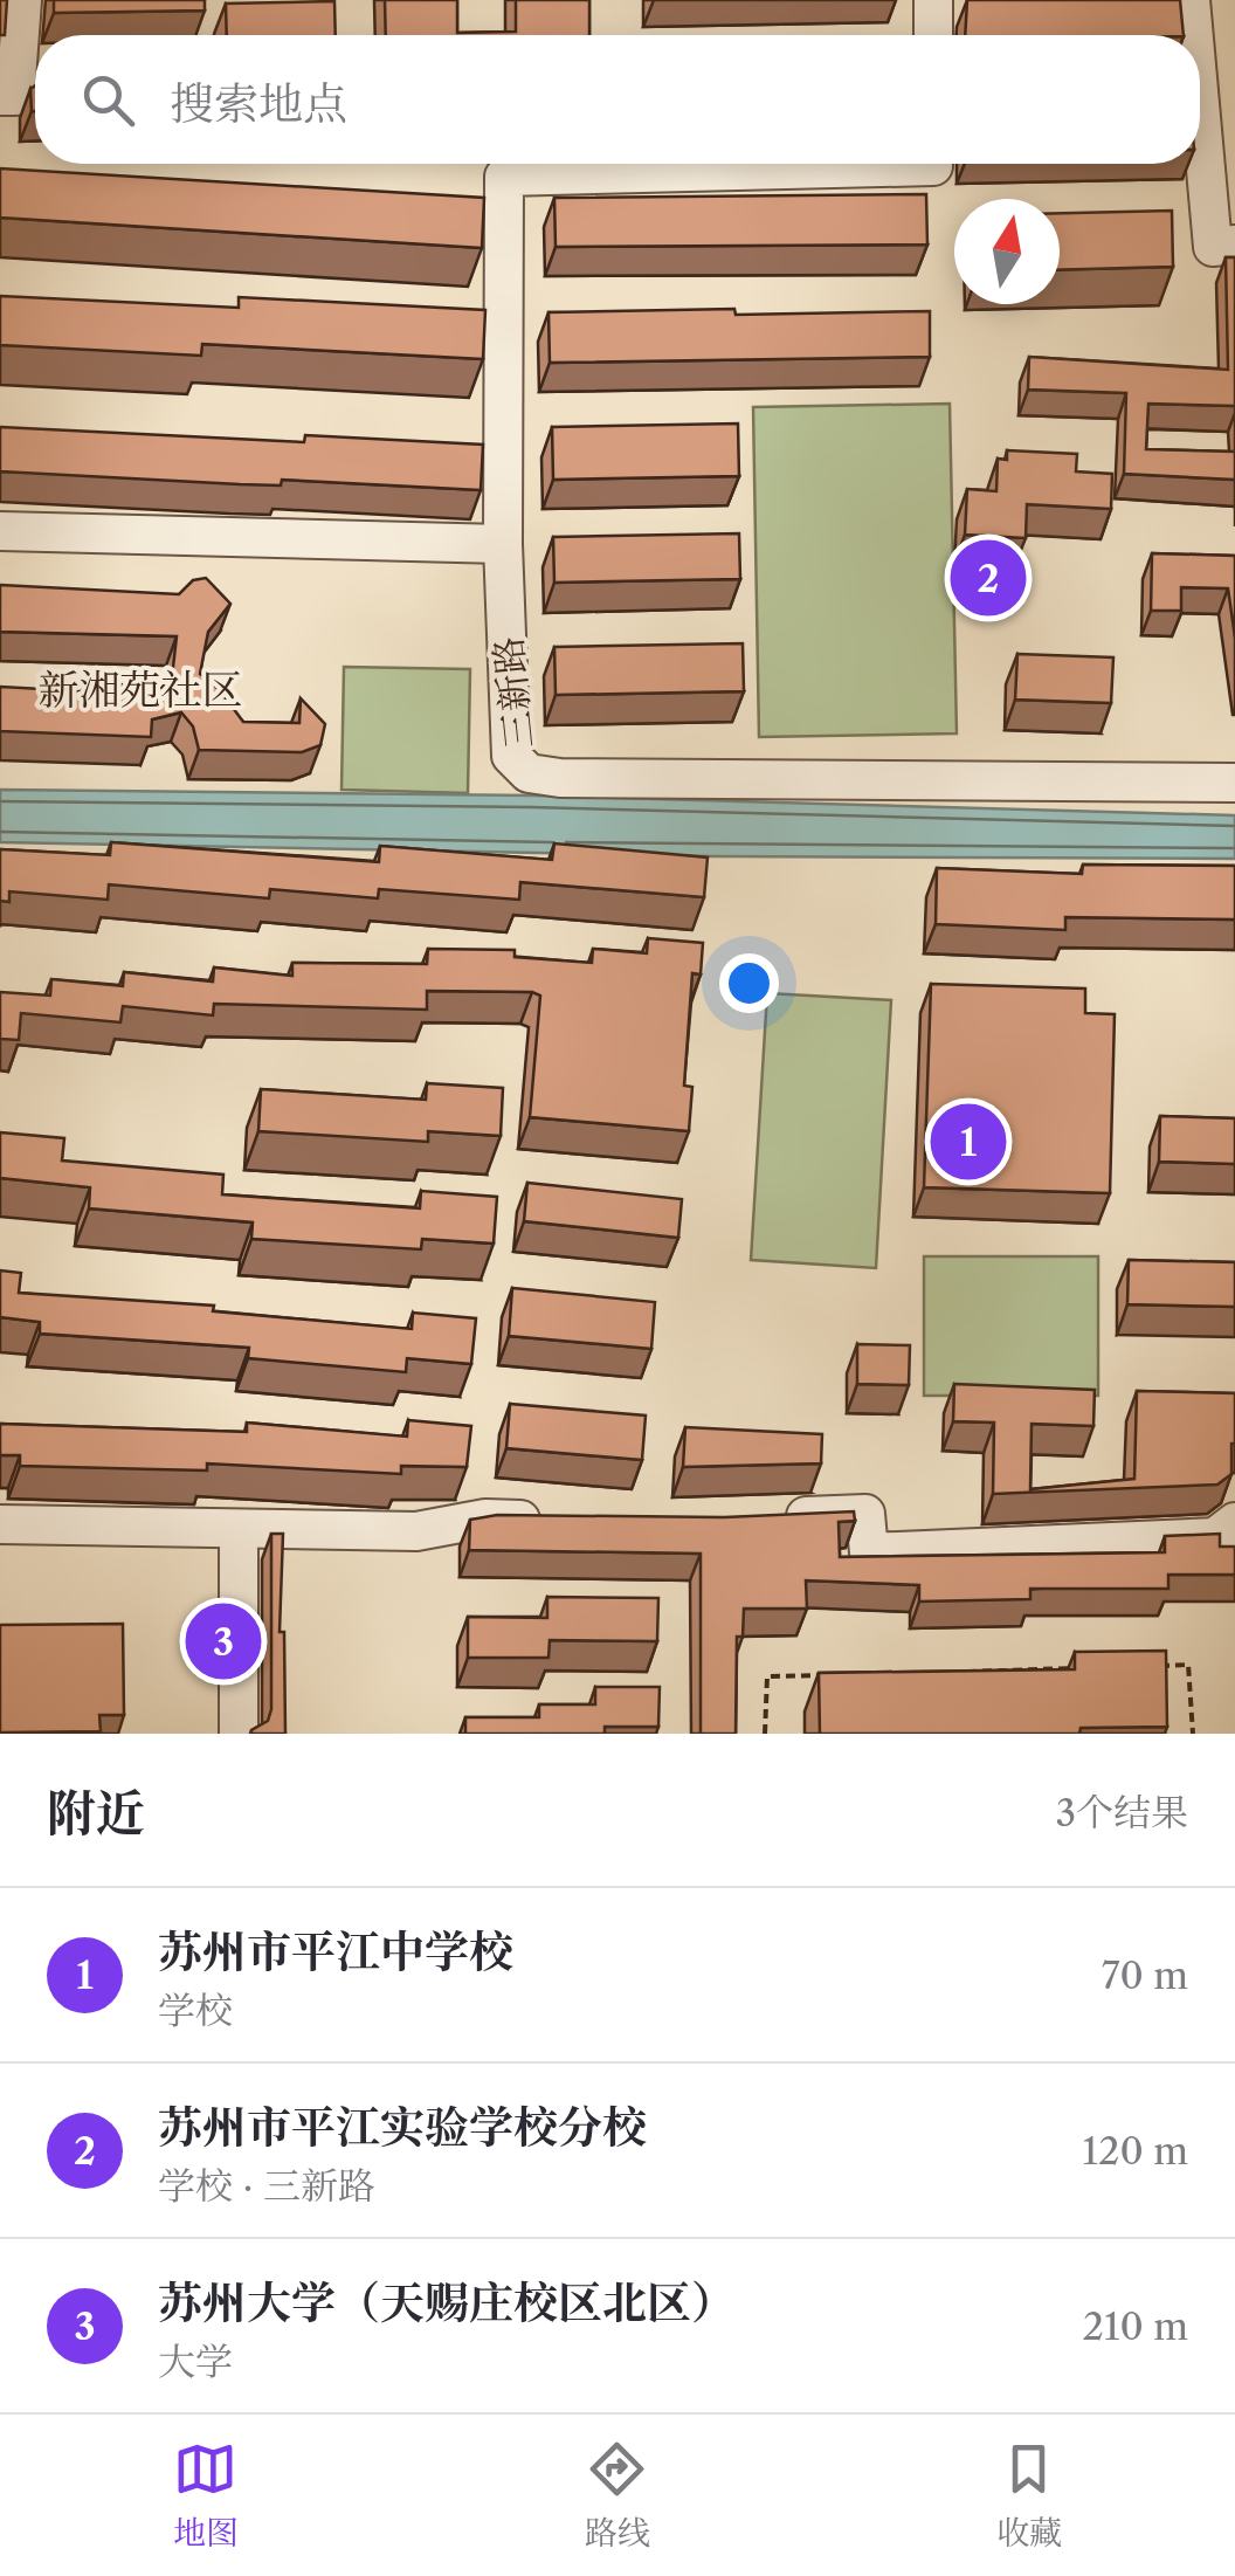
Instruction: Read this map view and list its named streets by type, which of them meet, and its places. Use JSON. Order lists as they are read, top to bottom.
{
  "streets": {
    "street": ["三新路"]
  },
  "districts": ["新湘苑社区"],
  "north": "top",
  "page": {
    "search": "搜索地点",
    "pins": ["2", "1", "3"],
    "heading": ["附近", "3个结果"],
    "list": [
      {
        "mark": "1",
        "name": "苏州市平江中学校",
        "note": "学校",
        "value": "70 m"
      },
      {
        "mark": "2",
        "name": "苏州市平江实验学校分校",
        "note": "学校 · 三新路",
        "value": "120 m"
      },
      {
        "mark": "3",
        "name": "苏州大学（天赐庄校区北区）",
        "note": "大学",
        "value": "210 m"
      }
    ],
    "nav": ["地图", "路线", "收藏"]
  }
}
